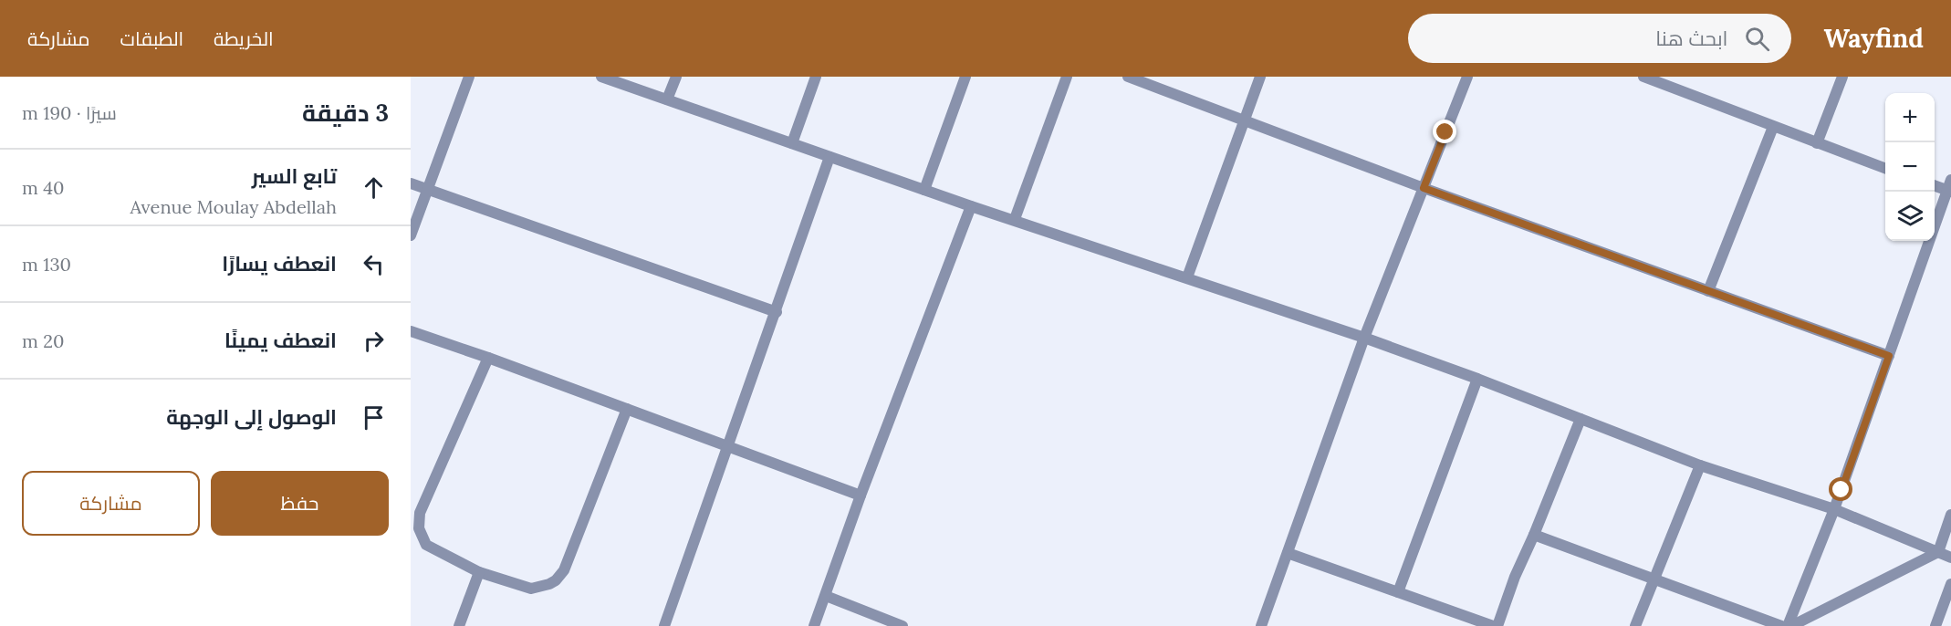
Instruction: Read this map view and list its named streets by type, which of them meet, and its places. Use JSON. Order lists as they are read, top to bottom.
{
  "page": {
    "header": "Wayfind",
    "search": "ابحث هنا",
    "nav": ["الخريطة", "الطبقات", "مشاركة"],
    "heading": ["3 دقيقة", "سيرًا · 190 m"],
    "map_buttons": ["+", "−"],
    "list": [
      ["تابع السير", "Avenue Moulay Abdellah", "40 m"],
      ["انعطف يسارًا", "130 m"],
      ["انعطف يمينًا", "20 m"],
      "الوصول إلى الوجهة"
    ],
    "buttons": ["حفظ", "مشاركة"]
  }
}
